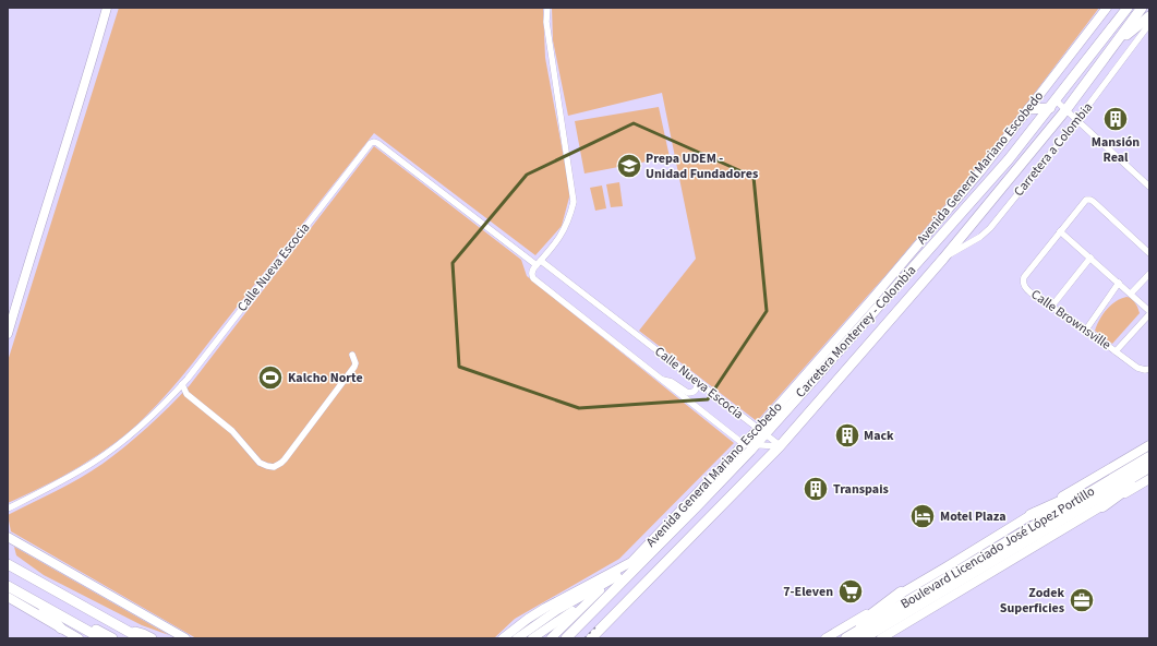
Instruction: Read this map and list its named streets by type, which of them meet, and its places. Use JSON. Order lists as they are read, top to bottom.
{
  "streets": {
    "highway": ["Boulevard Licenciado José López Portillo"],
    "main road": ["Carretera Monterrey - Colombia"],
    "street": [
      "Carretera a Colombia",
      "Avenida General Mariano Escobedo",
      "Calle Nueva Escocia",
      "Calle Brownsville"
    ]
  },
  "crossings": [
    ["Carretera a Colombia", "Carretera Monterrey - Colombia"],
    ["Avenida General Mariano Escobedo", "Calle Nueva Escocia"],
    ["Avenida General Mariano Escobedo", "Carretera Monterrey - Colombia"],
    ["Calle Nueva Escocia", "Carretera Monterrey - Colombia"]
  ],
  "places": {
    "building": ["Mansión Real", "Mack", "Transpais"],
    "school or university": ["Prepa UDEM - Unidad Fundadores"],
    "sports": ["Kalcho Norte"],
    "hotel": ["Motel Plaza"],
    "supermarket": ["7-Eleven"],
    "office": ["Zodek Superficies"]
  }
}
